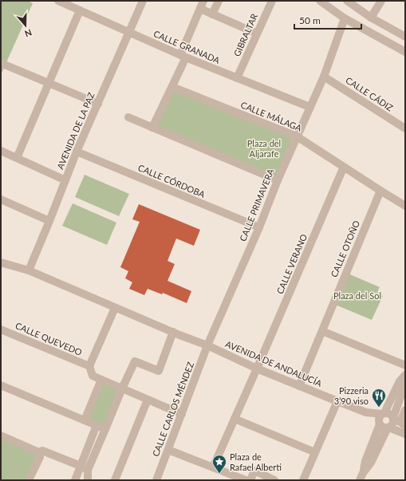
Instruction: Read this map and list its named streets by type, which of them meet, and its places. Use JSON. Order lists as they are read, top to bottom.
{
  "streets": {
    "street": [
      "GIBRALTAR",
      "CALLE GRANADA",
      "CALLE CÁDIZ",
      "CALLE MÁLAGA",
      "AVENIDA DE LA PAZ",
      "CALLE CÓRDOBA",
      "CALLE PRIMAVERA",
      "CALLE OTOÑO",
      "CALLE VERANO",
      "CALLE QUEVEDO",
      "AVENIDA DE ANDALUCÍA",
      "CALLE CARLOS MÉNDEZ"
    ]
  },
  "crossings": [
    ["GIBRALTAR", "CALLE GRANADA"],
    ["CALLE GRANADA", "AVENIDA DE LA PAZ"],
    ["CALLE GRANADA", "CALLE PRIMAVERA"],
    ["CALLE CÁDIZ", "CALLE PRIMAVERA"],
    ["CALLE MÁLAGA", "CALLE PRIMAVERA"],
    ["CALLE MÁLAGA", "CALLE OTOÑO"],
    ["CALLE MÁLAGA", "CALLE VERANO"],
    ["AVENIDA DE LA PAZ", "CALLE CÓRDOBA"],
    ["AVENIDA DE LA PAZ", "AVENIDA DE ANDALUCÍA"],
    ["CALLE CÓRDOBA", "CALLE PRIMAVERA"],
    ["CALLE PRIMAVERA", "AVENIDA DE ANDALUCÍA"],
    ["CALLE PRIMAVERA", "CALLE CARLOS MÉNDEZ"],
    ["CALLE OTOÑO", "AVENIDA DE ANDALUCÍA"],
    ["CALLE VERANO", "AVENIDA DE ANDALUCÍA"],
    ["CALLE QUEVEDO", "AVENIDA DE ANDALUCÍA"],
    ["AVENIDA DE ANDALUCÍA", "CALLE CARLOS MÉNDEZ"]
  ],
  "parks": ["Plaza del Aljarafe", "Plaza del Sol"],
  "places": {
    "restaurant": ["Pizzeria 3’90 viso"],
    "place": ["Plaza de Rafael Alberti"]
  },
  "scale_bar": "50 m",
  "north": "bottom"
}
